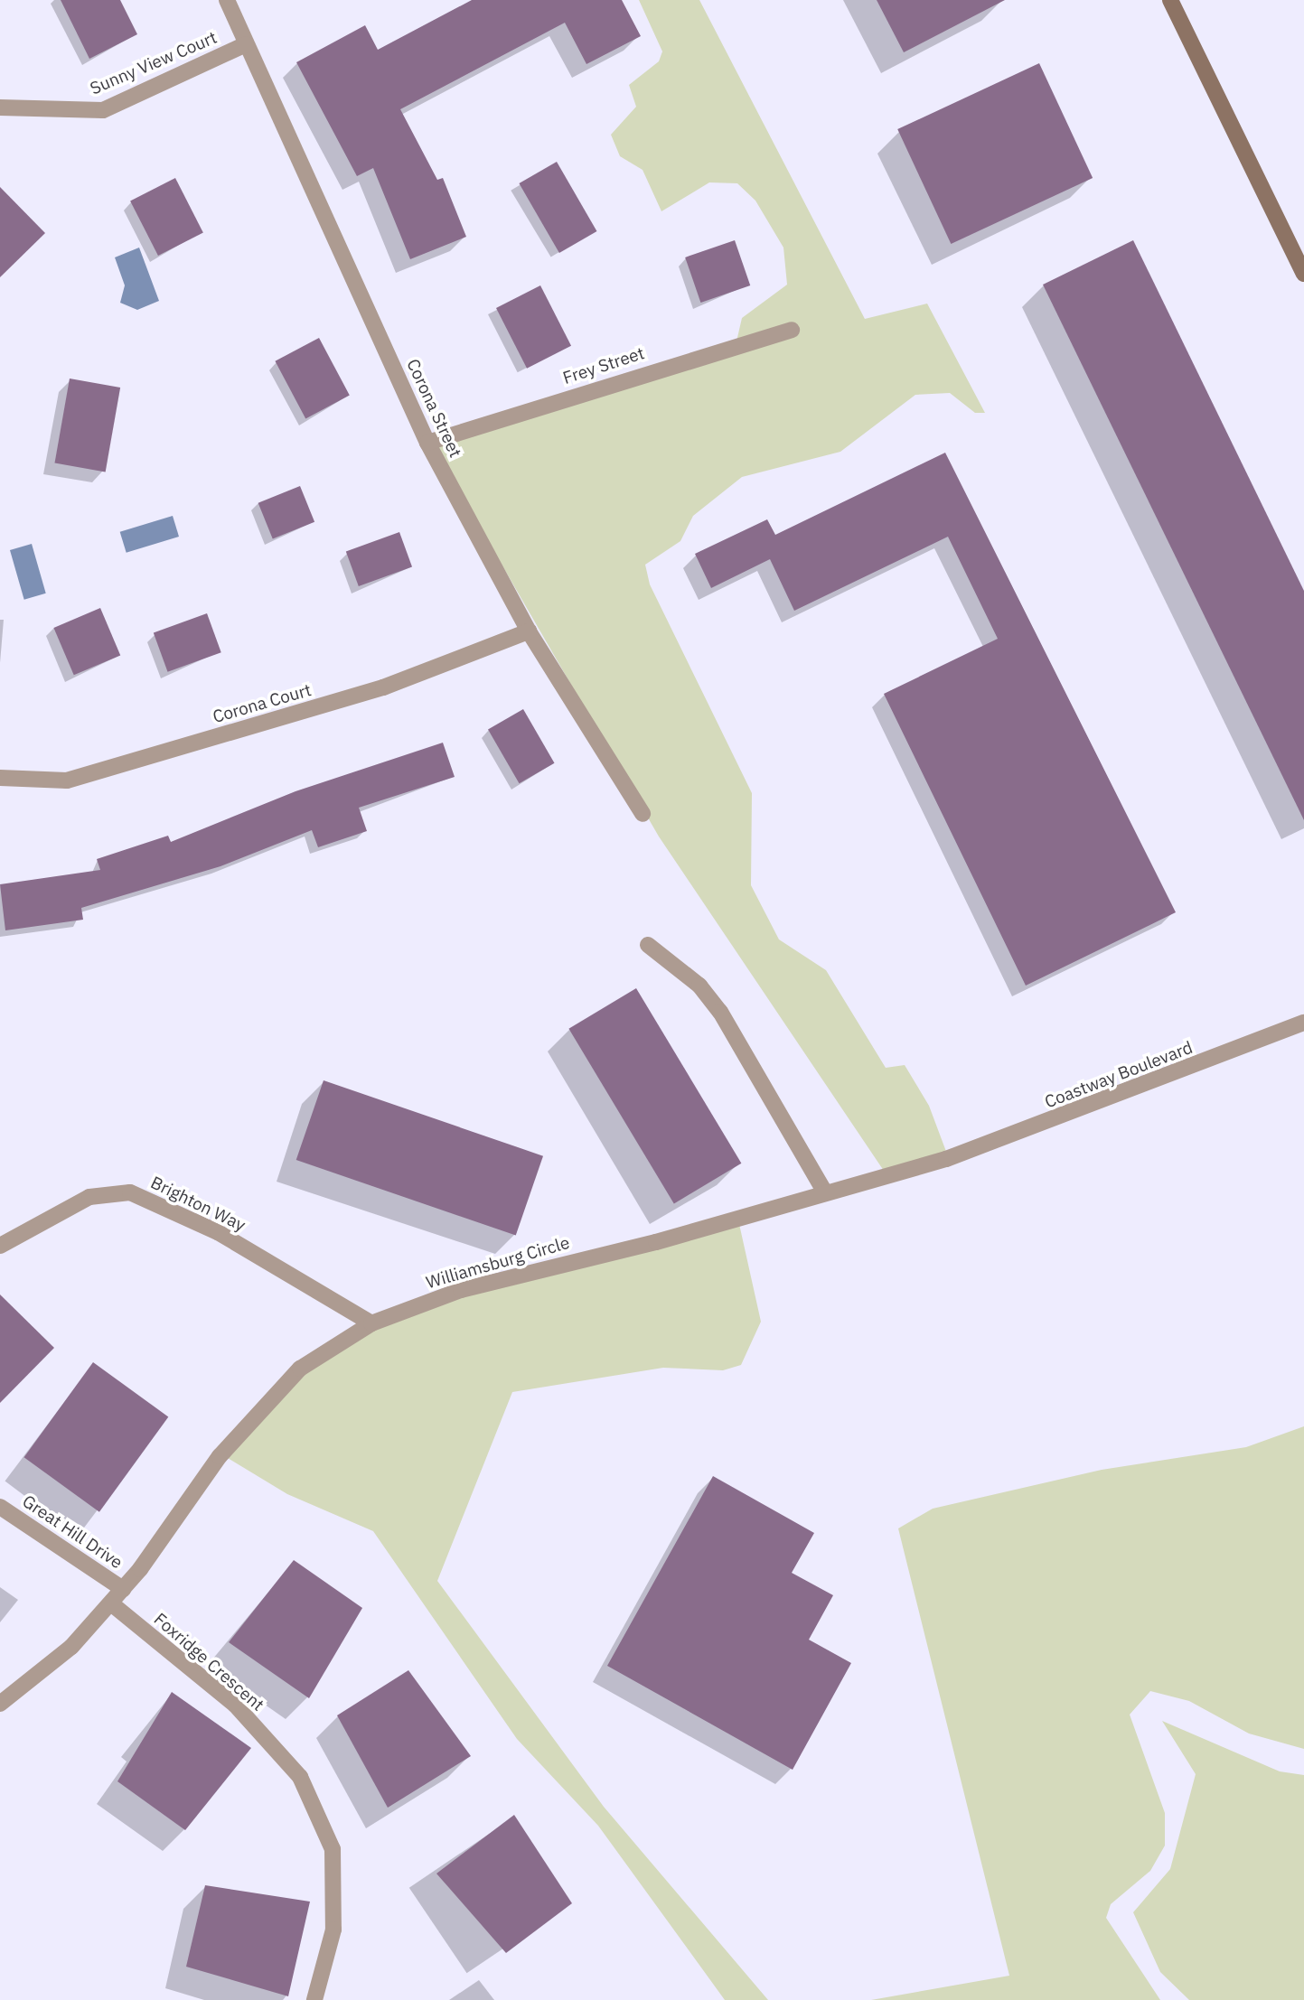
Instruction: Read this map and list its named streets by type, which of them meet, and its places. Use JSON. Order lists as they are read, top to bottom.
{
  "streets": {
    "street": [
      "Sunny View Court",
      "Frey Street",
      "Corona Street",
      "Corona Court",
      "Coastway Boulevard",
      "Brighton Way",
      "Williamsburg Circle",
      "Great Hill Drive",
      "Foxridge Crescent"
    ]
  },
  "crossings": [
    ["Sunny View Court", "Corona Street"],
    ["Frey Street", "Corona Street"],
    ["Corona Street", "Corona Court"],
    ["Coastway Boulevard", "Williamsburg Circle"],
    ["Brighton Way", "Williamsburg Circle"],
    ["Williamsburg Circle", "Great Hill Drive"],
    ["Williamsburg Circle", "Foxridge Crescent"]
  ]
}
